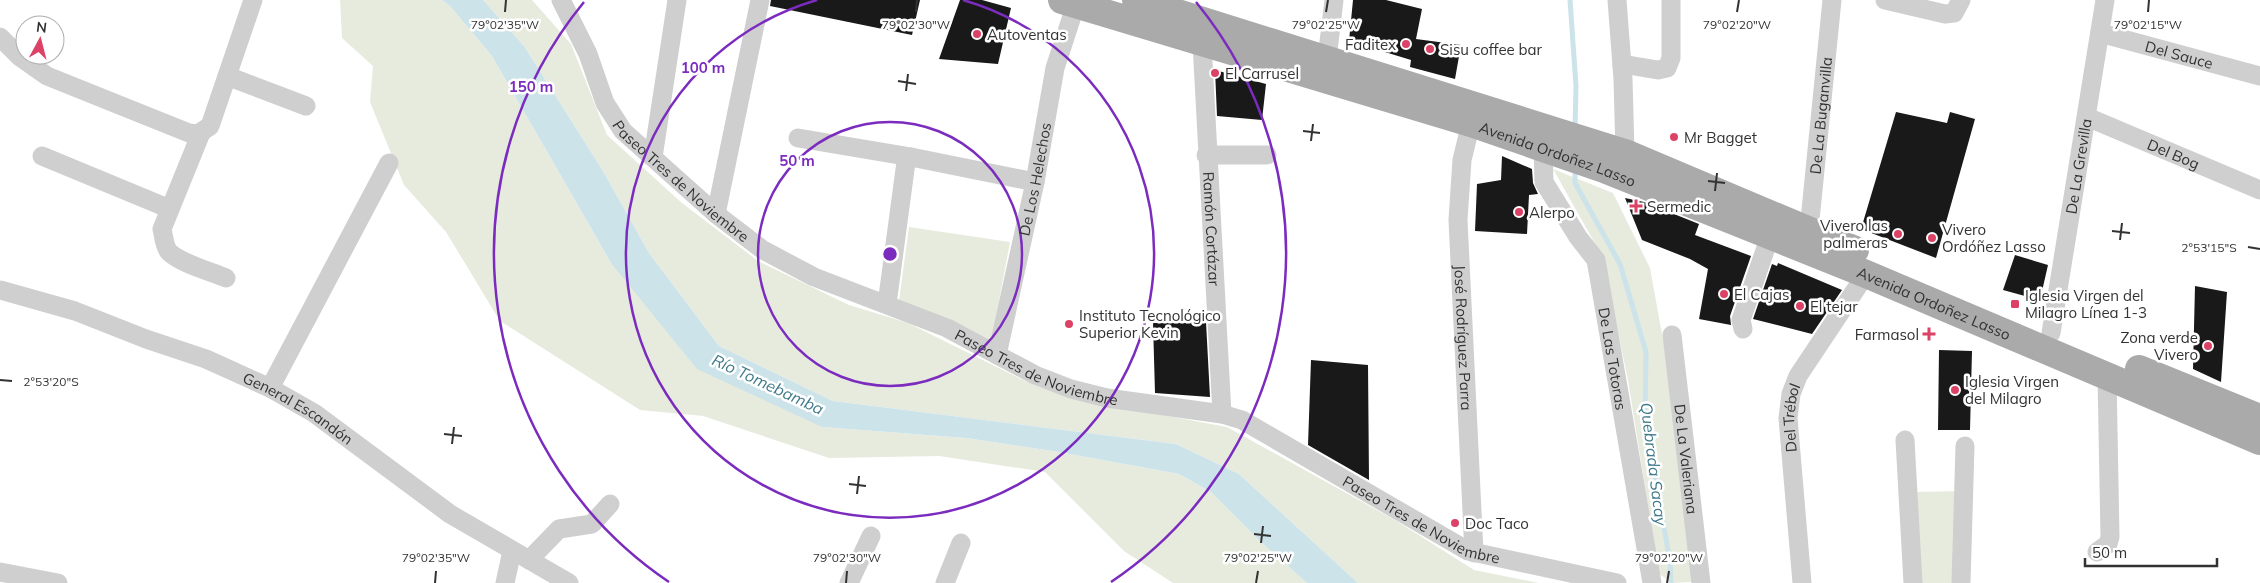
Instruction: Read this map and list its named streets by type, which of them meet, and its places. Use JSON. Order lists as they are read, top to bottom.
{
  "streets": {
    "main road": ["Avenida Ordoñez Lasso"],
    "street": [
      "Del Sauce",
      "De La Buganvilla",
      "Del Bog",
      "De La Grevilla",
      "De Los Helechos",
      "Paseo Tres de Noviembre",
      "Ramón Cortázar",
      "José Rodríguez Parra",
      "De Las Totoras",
      "General Escandón",
      "Del Trébol",
      "De La Valeriana"
    ]
  },
  "crossings": [
    ["Del Sauce", "De La Grevilla"],
    ["De La Buganvilla", "Avenida Ordoñez Lasso"],
    ["Del Bog", "De La Grevilla"],
    ["Avenida Ordoñez Lasso", "De La Grevilla"],
    ["Avenida Ordoñez Lasso", "De Los Helechos"],
    ["Avenida Ordoñez Lasso", "Ramón Cortázar"],
    ["Avenida Ordoñez Lasso", "José Rodríguez Parra"],
    ["Avenida Ordoñez Lasso", "De Las Totoras"],
    ["Avenida Ordoñez Lasso", "Del Trébol"],
    ["De Los Helechos", "Paseo Tres de Noviembre"],
    ["Paseo Tres de Noviembre", "Ramón Cortázar"],
    ["Paseo Tres de Noviembre", "José Rodríguez Parra"]
  ],
  "water": ["Río Tomebamba", "Quebrada Sacay"],
  "places": {
    "other": [
      "Autoventas",
      "Faditex",
      "Sisu coffee bar",
      "El Carrusel",
      "Mr Bagget",
      "Alerpo",
      "Vivero las palmeras",
      "Vivero Ordóñez Lasso",
      "El Cajas",
      "El tejar",
      "Instituto Tecnológico Superior Kevin",
      "Zona verde Vivero",
      "Iglesia Virgen del Milagro",
      "Doc Taco"
    ],
    "health": ["Sermedic", "Farmasol"],
    "transit": ["Iglesia Virgen del Milagro Línea 1-3"]
  },
  "scale_bar": "50 m",
  "north": "top",
  "coordinates": [
    "79°02'35\"W",
    "79°02'30\"W",
    "79°02'25\"W",
    "79°02'20\"W",
    "79°02'15\"W",
    "2°53'15\"S",
    "2°53'20\"S"
  ],
  "rings": ["100 m", "150 m", "50 m"]
}
